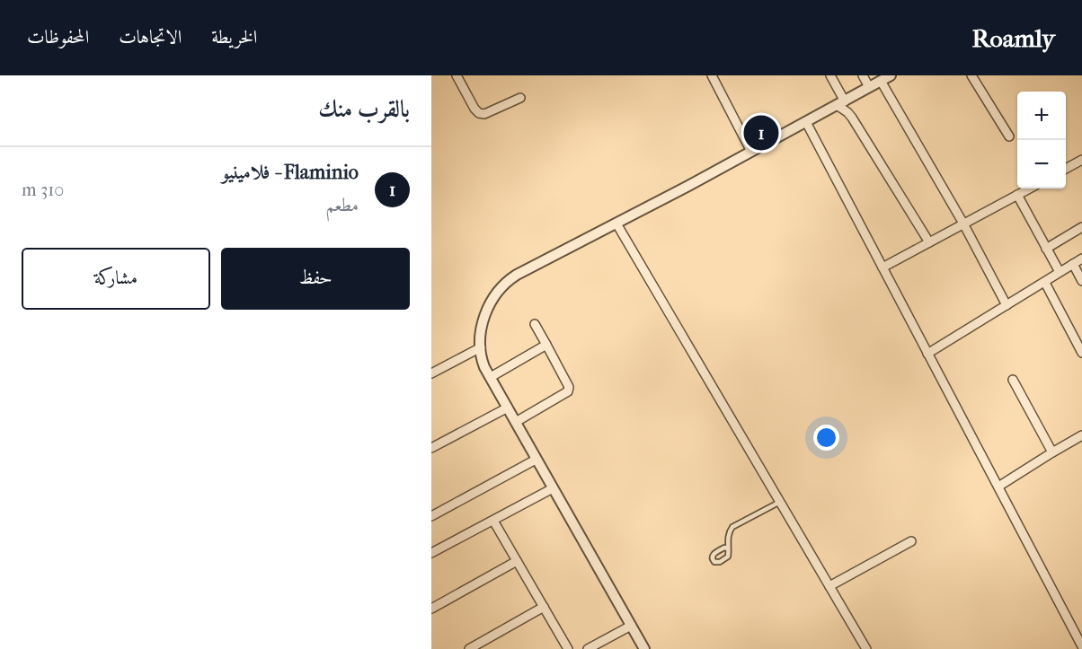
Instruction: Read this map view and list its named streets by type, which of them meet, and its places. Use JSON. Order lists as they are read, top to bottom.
{
  "page": {
    "header": "Roamly",
    "nav": ["الخريطة", "الاتجاهات", "المحفوظات"],
    "heading": "بالقرب منك",
    "map_buttons": ["+", "−"],
    "pins": "1",
    "list": [
      {
        "mark": "1",
        "name": "Flaminio - فلامينيو",
        "note": "مطعم",
        "value": "310 m"
      }
    ],
    "buttons": ["حفظ", "مشاركة"]
  }
}
